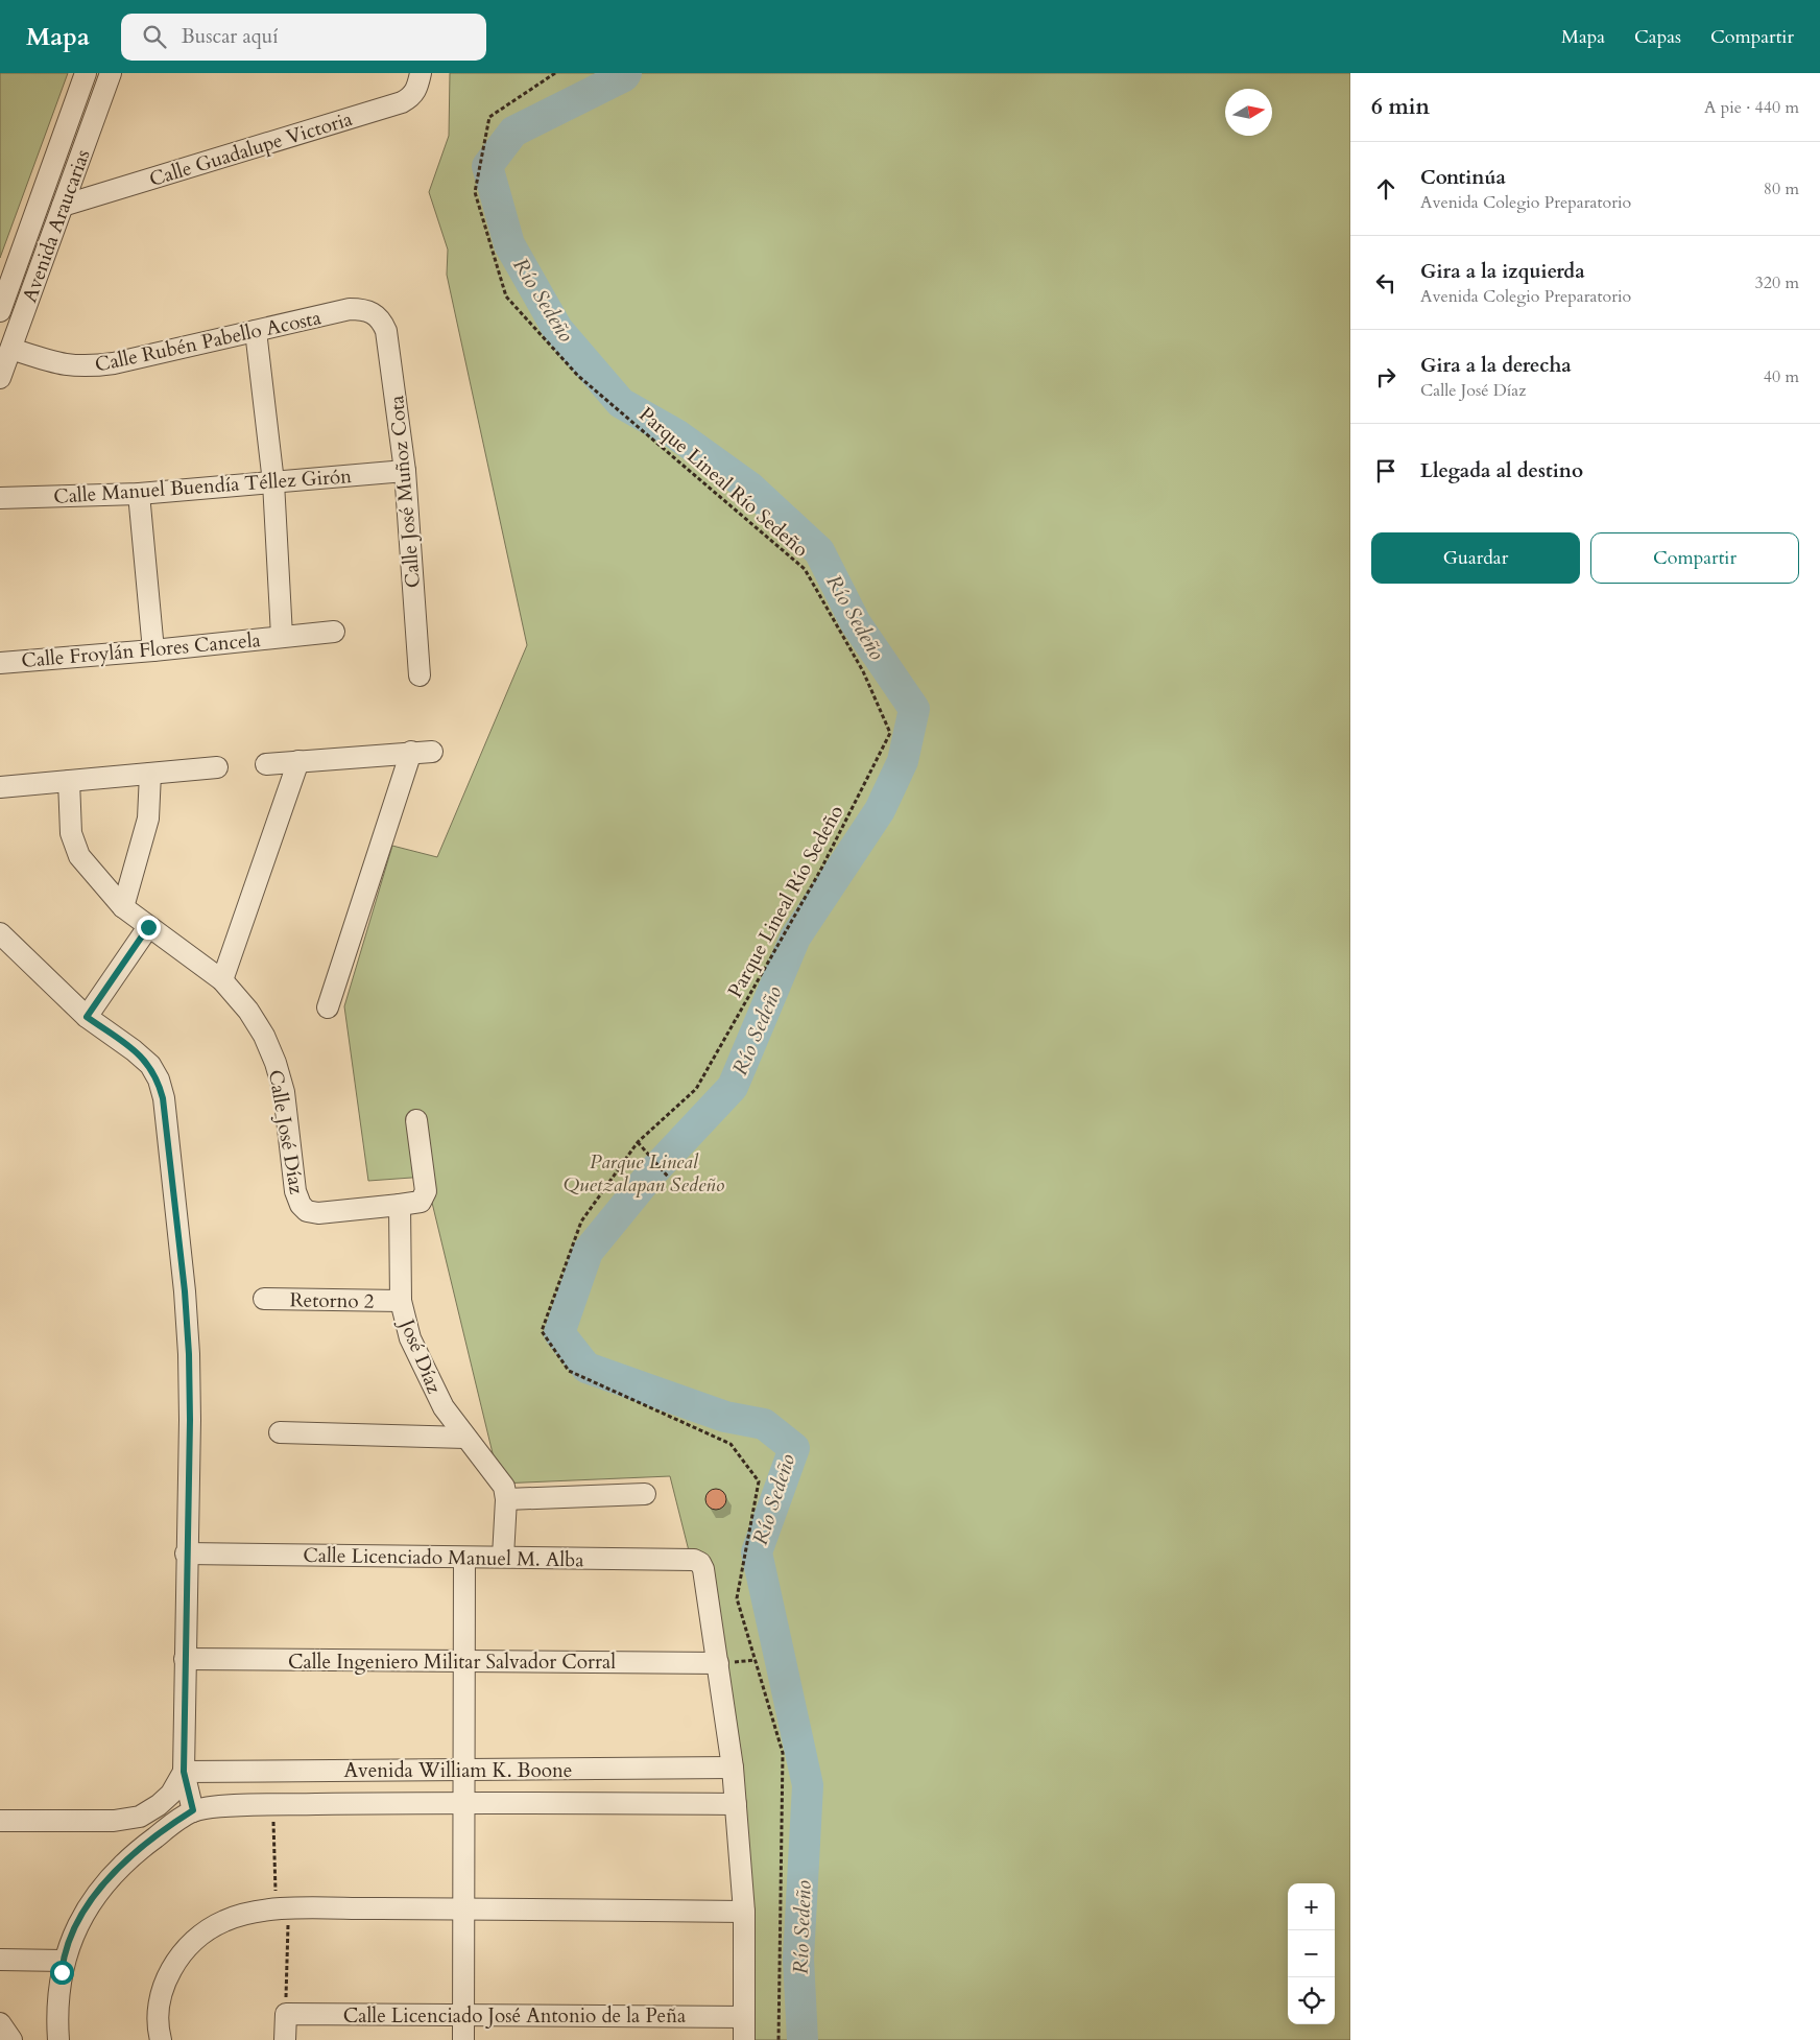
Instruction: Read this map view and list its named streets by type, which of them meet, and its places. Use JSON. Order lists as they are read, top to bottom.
{
  "streets": {
    "street": [
      "Calle Guadalupe Victoria",
      "Avenida Araucarias",
      "Calle Rubén Pabello Acosta",
      "Calle Manuel Buendía Téllez Girón",
      "Calle José Muñoz Cota",
      "Calle Froylán Flores Cancela",
      "Calle José Díaz",
      "Retorno 2",
      "José Díaz",
      "Calle Licenciado Manuel M. Alba",
      "Calle Ingeniero Militar Salvador Corral",
      "Avenida William K. Boone",
      "Calle Licenciado José Antonio de la Peña"
    ],
    "path": ["Parque Lineal Río Sedeño"]
  },
  "crossings": [
    ["Calle Guadalupe Victoria", "Avenida Araucarias"],
    ["Avenida Araucarias", "Calle Rubén Pabello Acosta"],
    ["Calle Rubén Pabello Acosta", "Calle José Muñoz Cota"],
    ["Calle Manuel Buendía Téllez Girón", "Calle José Muñoz Cota"],
    ["Calle José Díaz", "José Díaz"],
    ["Retorno 2", "José Díaz"],
    ["José Díaz", "Calle Licenciado Manuel M. Alba"],
    ["Calle Licenciado Manuel M. Alba", "Calle Ingeniero Militar Salvador Corral"]
  ],
  "water": ["Río Sedeño"],
  "parks": ["Parque Lineal Quetzalapan Sedeño"],
  "north": "right",
  "page": {
    "header": "Mapa",
    "search": "Buscar aquí",
    "nav": ["Mapa", "Capas", "Compartir"],
    "heading": ["6 min", "A pie · 440 m"],
    "list": [
      ["Continúa", "Avenida Colegio Preparatorio", "80 m"],
      ["Gira a la izquierda", "Avenida Colegio Preparatorio", "320 m"],
      ["Gira a la derecha", "Calle José Díaz", "40 m"],
      "Llegada al destino"
    ],
    "buttons": ["Guardar", "Compartir"],
    "map_buttons": ["+", "−"]
  }
}
